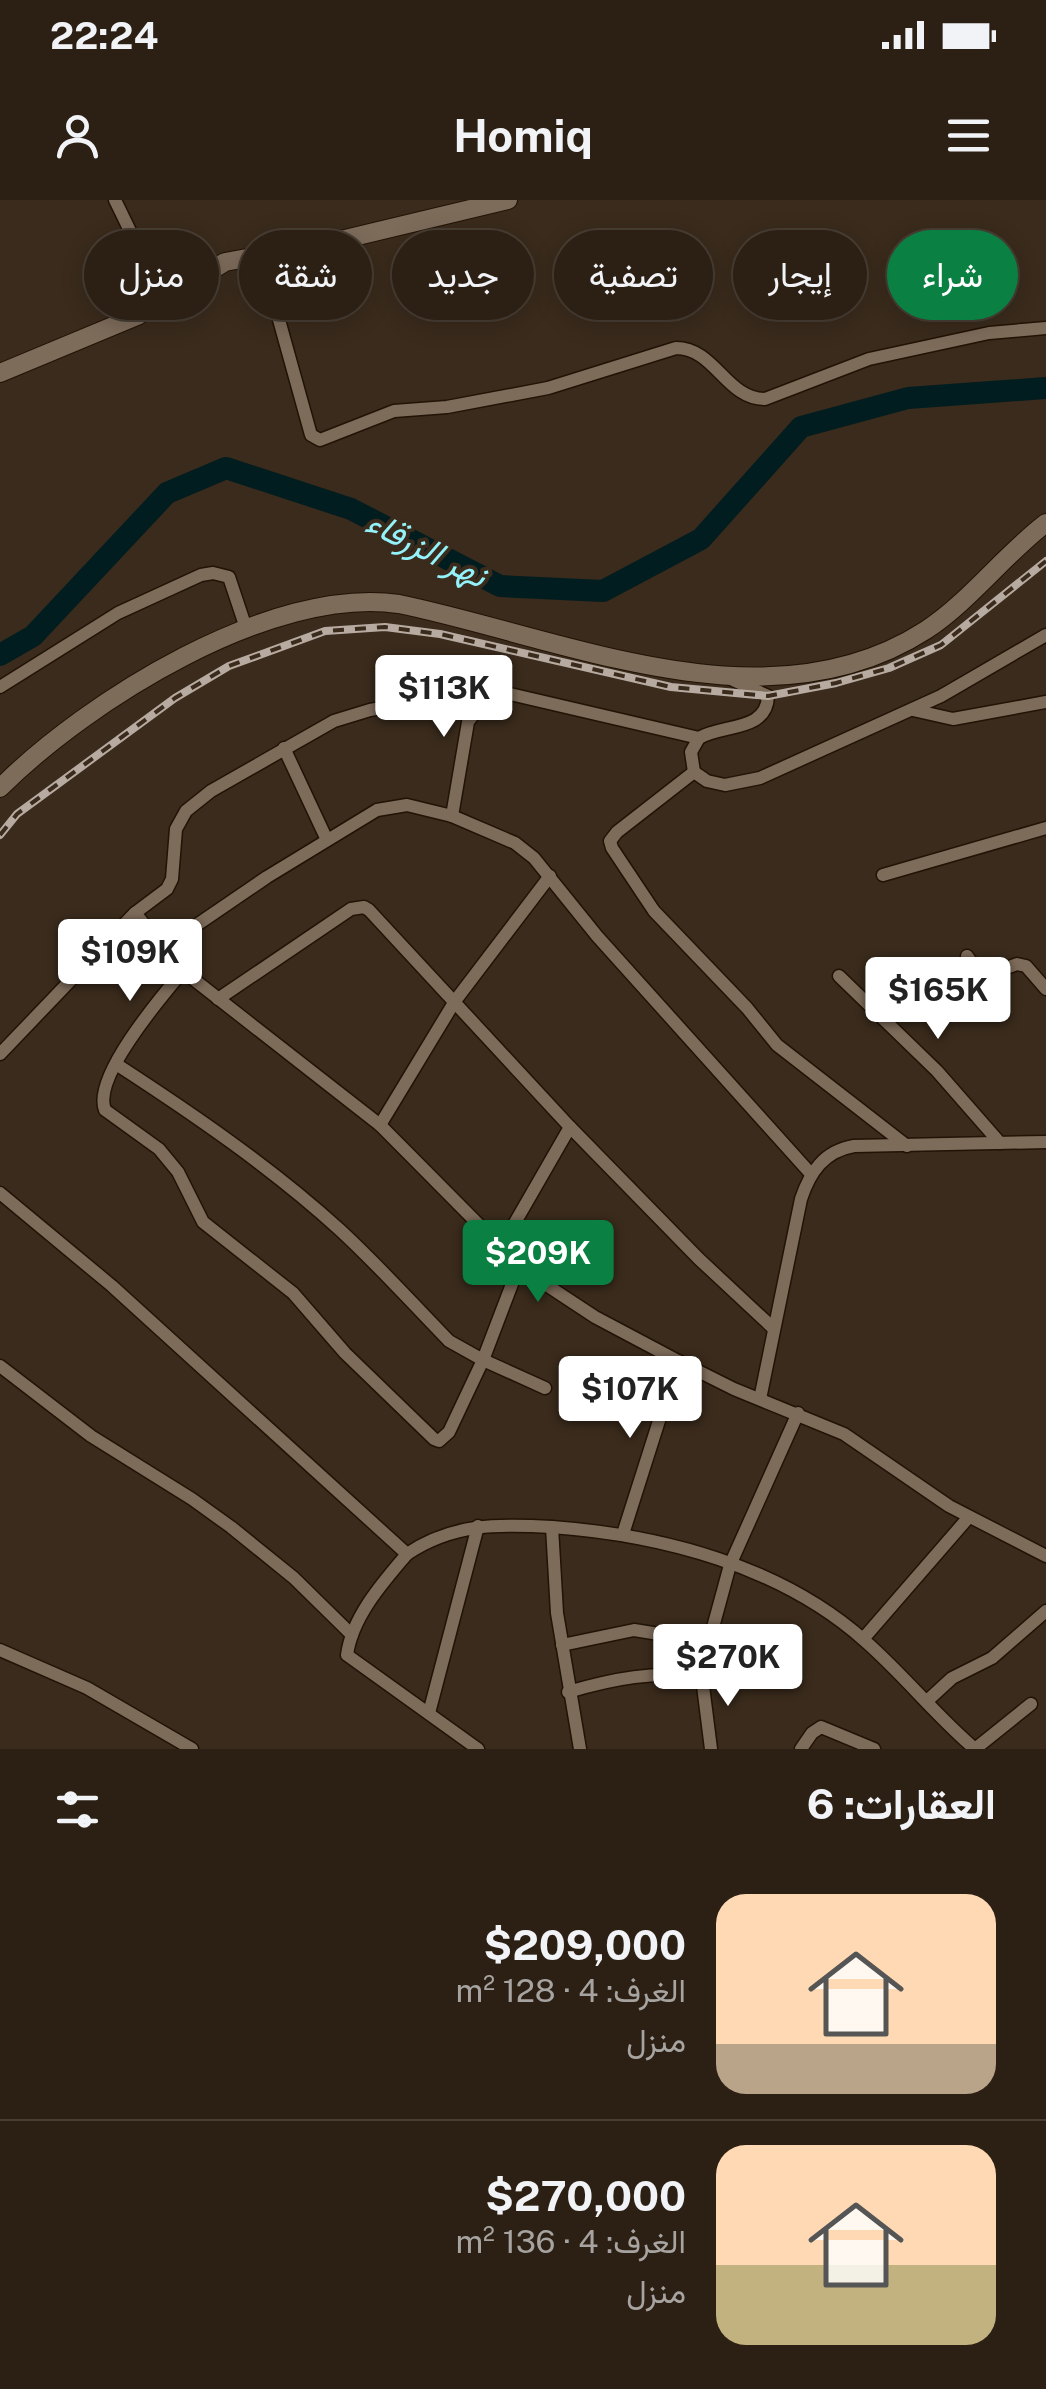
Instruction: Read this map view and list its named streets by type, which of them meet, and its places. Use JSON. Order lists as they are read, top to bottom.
{
  "water": ["نهر الزرقاء"],
  "page": {
    "status": "22:24",
    "header": "Homiq",
    "chip": [
      "شراء",
      "إيجار",
      "تصفية",
      "جديد",
      "شقة",
      "منزل"
    ],
    "price": [
      "$113K",
      "$109K",
      "$165K",
      "$209K",
      "$107K",
      "$270K"
    ],
    "heading": "العقارات: 6",
    "list": [
      {
        "name": "$209,000",
        "note": "الغرف: 4 · 128 m² · منزل"
      },
      {
        "name": "$270,000",
        "note": "الغرف: 4 · 136 m² · منزل"
      }
    ]
  }
}
